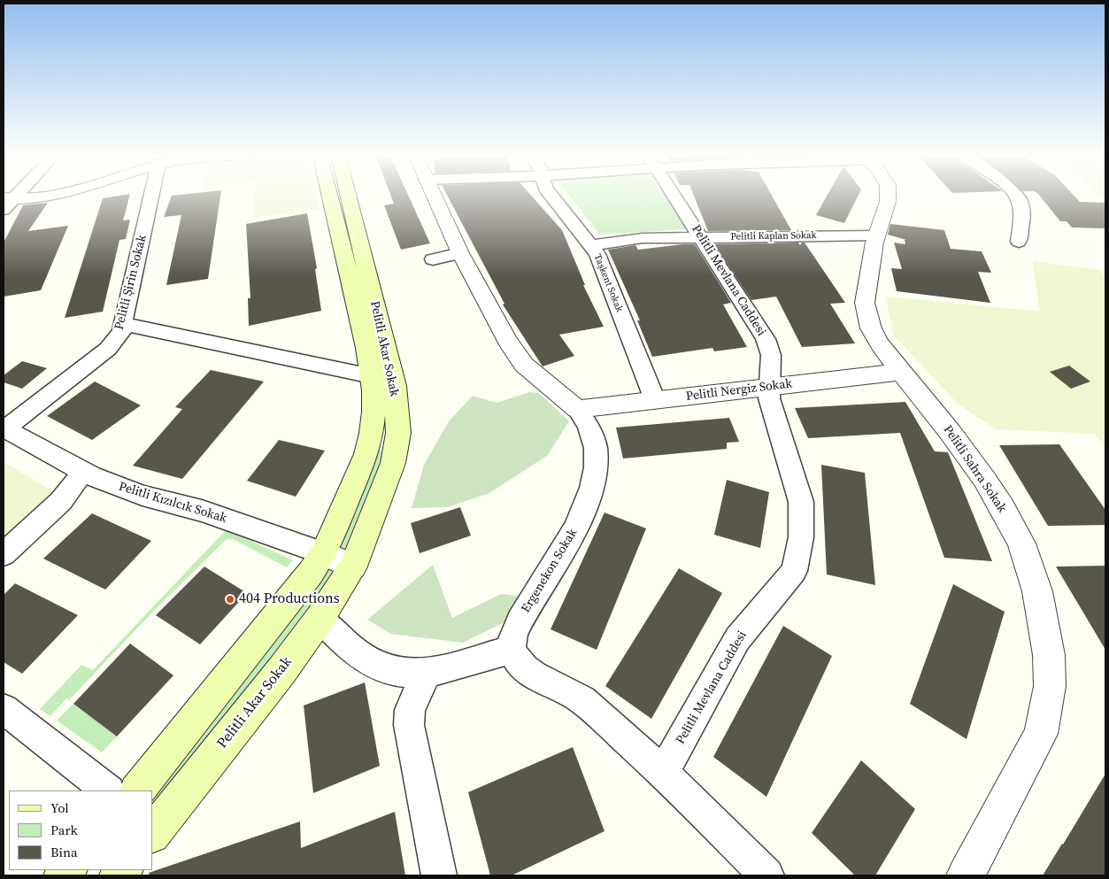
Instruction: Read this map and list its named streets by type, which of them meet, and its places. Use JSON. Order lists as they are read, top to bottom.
{
  "streets": {
    "main road": ["Pelitli Akar Sokak"],
    "street": [
      "Pelitli Kaplan Sokak",
      "Pelitli Mevlana Caddesi",
      "Pelitli Şirin Sokak",
      "Taşkent Sokak",
      "Pelitli Nergiz Sokak",
      "Pelitli Sahra Sokak",
      "Pelitli Kızılcık Sokak",
      "Ergenekon Sokak"
    ]
  },
  "crossings": [
    ["Pelitli Kaplan Sokak", "Pelitli Mevlana Caddesi"],
    ["Pelitli Kaplan Sokak", "Taşkent Sokak"],
    ["Pelitli Kaplan Sokak", "Pelitli Sahra Sokak"],
    ["Pelitli Mevlana Caddesi", "Pelitli Nergiz Sokak"],
    ["Pelitli Şirin Sokak", "Pelitli Kızılcık Sokak"],
    ["Taşkent Sokak", "Pelitli Nergiz Sokak"],
    ["Pelitli Akar Sokak", "Pelitli Kızılcık Sokak"],
    ["Pelitli Nergiz Sokak", "Pelitli Sahra Sokak"],
    ["Pelitli Nergiz Sokak", "Ergenekon Sokak"]
  ],
  "places": ["404 Productions"],
  "legend": ["Yol", "Park", "Bina"]
}
